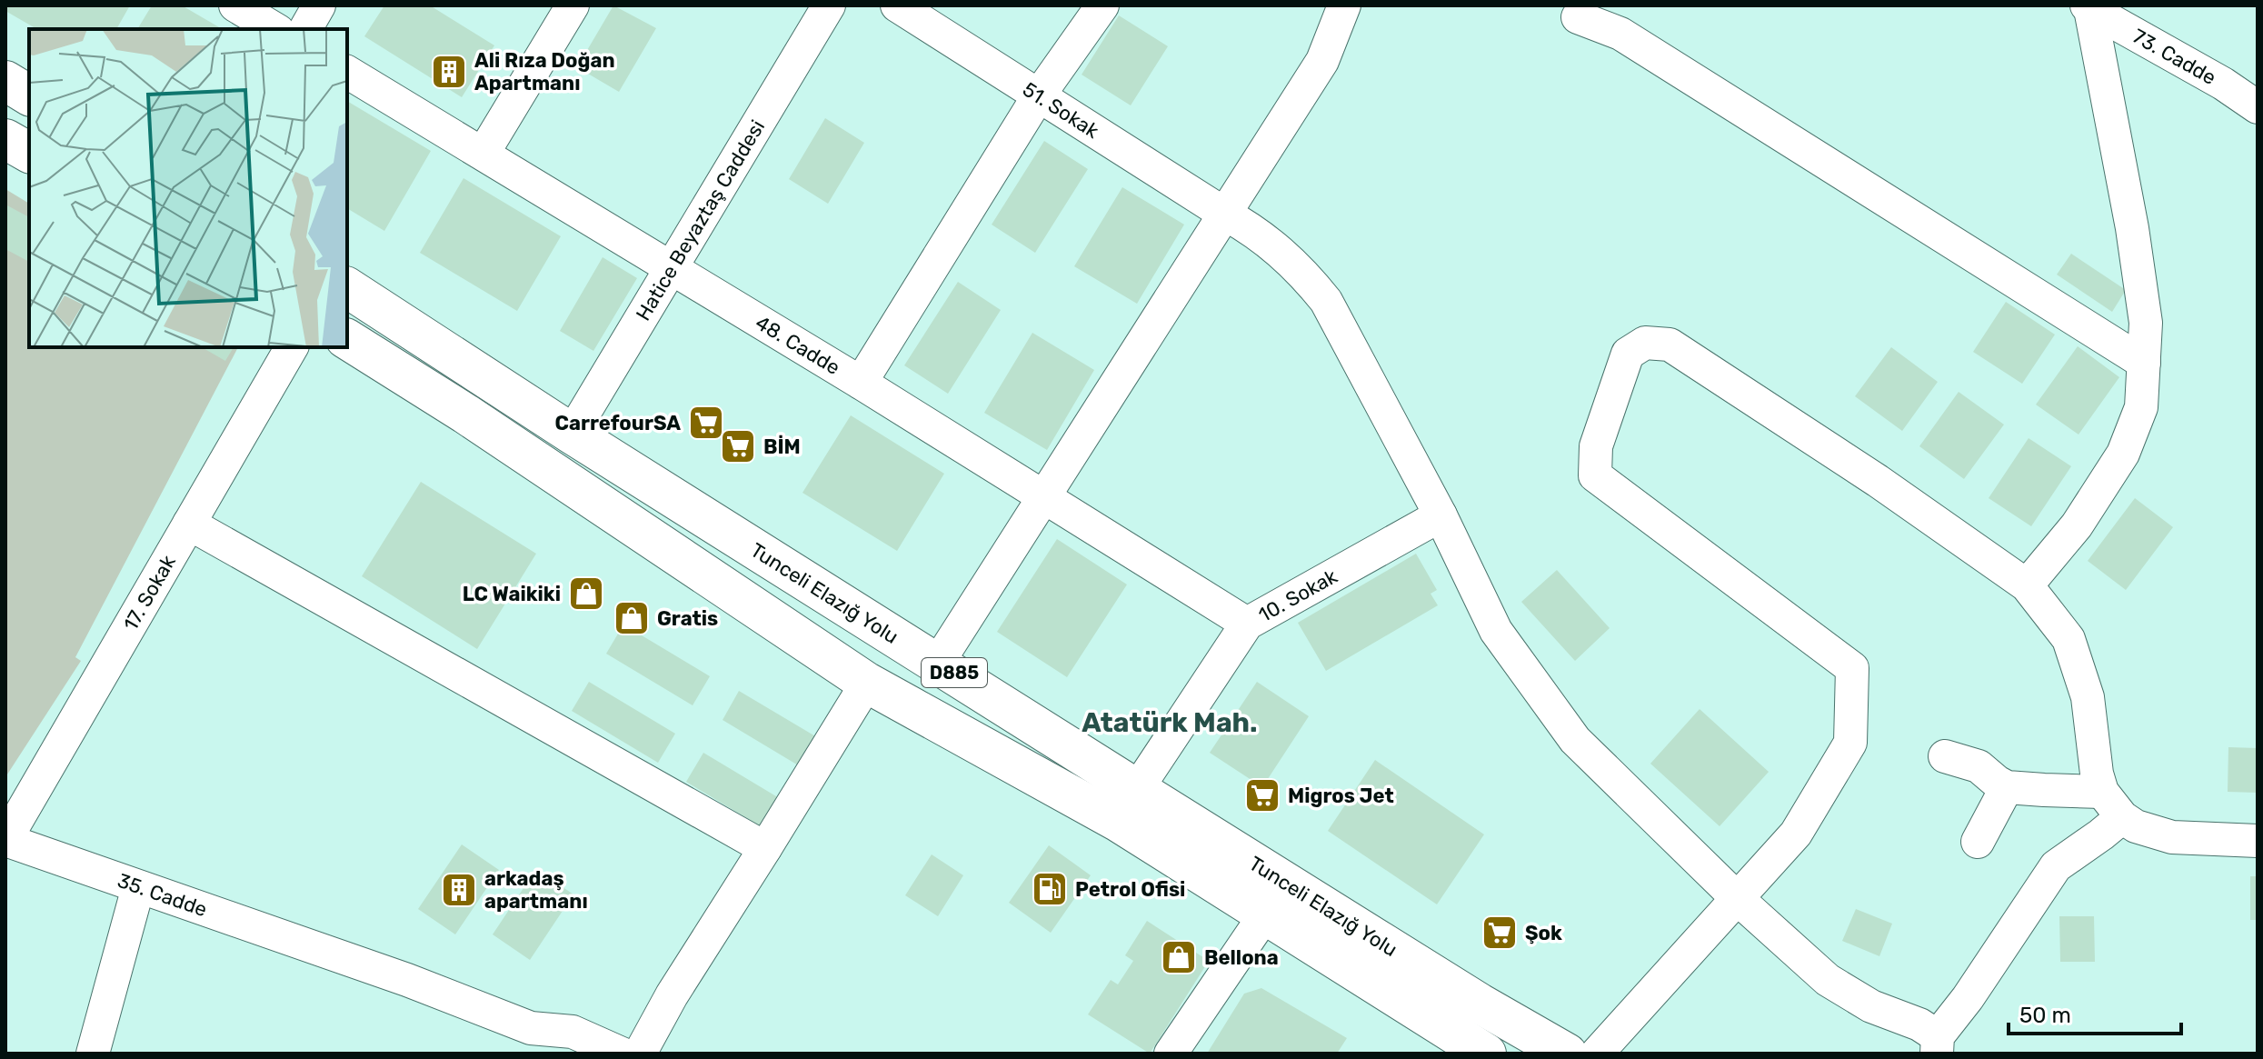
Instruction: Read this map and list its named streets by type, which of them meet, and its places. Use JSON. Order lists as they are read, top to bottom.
{
  "streets": {
    "main road": ["Tunceli Elazığ Yolu", "D885"],
    "street": [
      "73. Cadde",
      "51. Sokak",
      "Hatice Beyaztaş Caddesi",
      "48. Cadde",
      "17. Sokak",
      "10. Sokak",
      "35. Cadde"
    ]
  },
  "crossings": [
    ["51. Sokak", "10. Sokak"],
    ["Hatice Beyaztaş Caddesi", "48. Cadde"],
    ["Hatice Beyaztaş Caddesi", "Tunceli Elazığ Yolu"],
    ["48. Cadde", "10. Sokak"],
    ["Tunceli Elazığ Yolu", "10. Sokak"],
    ["17. Sokak", "35. Cadde"]
  ],
  "districts": ["Atatürk Mah."],
  "places": {
    "building": ["Ali Rıza Doğan Apartmanı", "arkadaş apartmanı"],
    "supermarket": [
      "CarrefourSA",
      "BİM",
      "Migros Jet",
      "Şok"
    ],
    "shop": ["LC Waikiki", "Gratis", "Bellona"],
    "fuel station": ["Petrol Ofisi"]
  },
  "scale_bar": "50 m"
}
